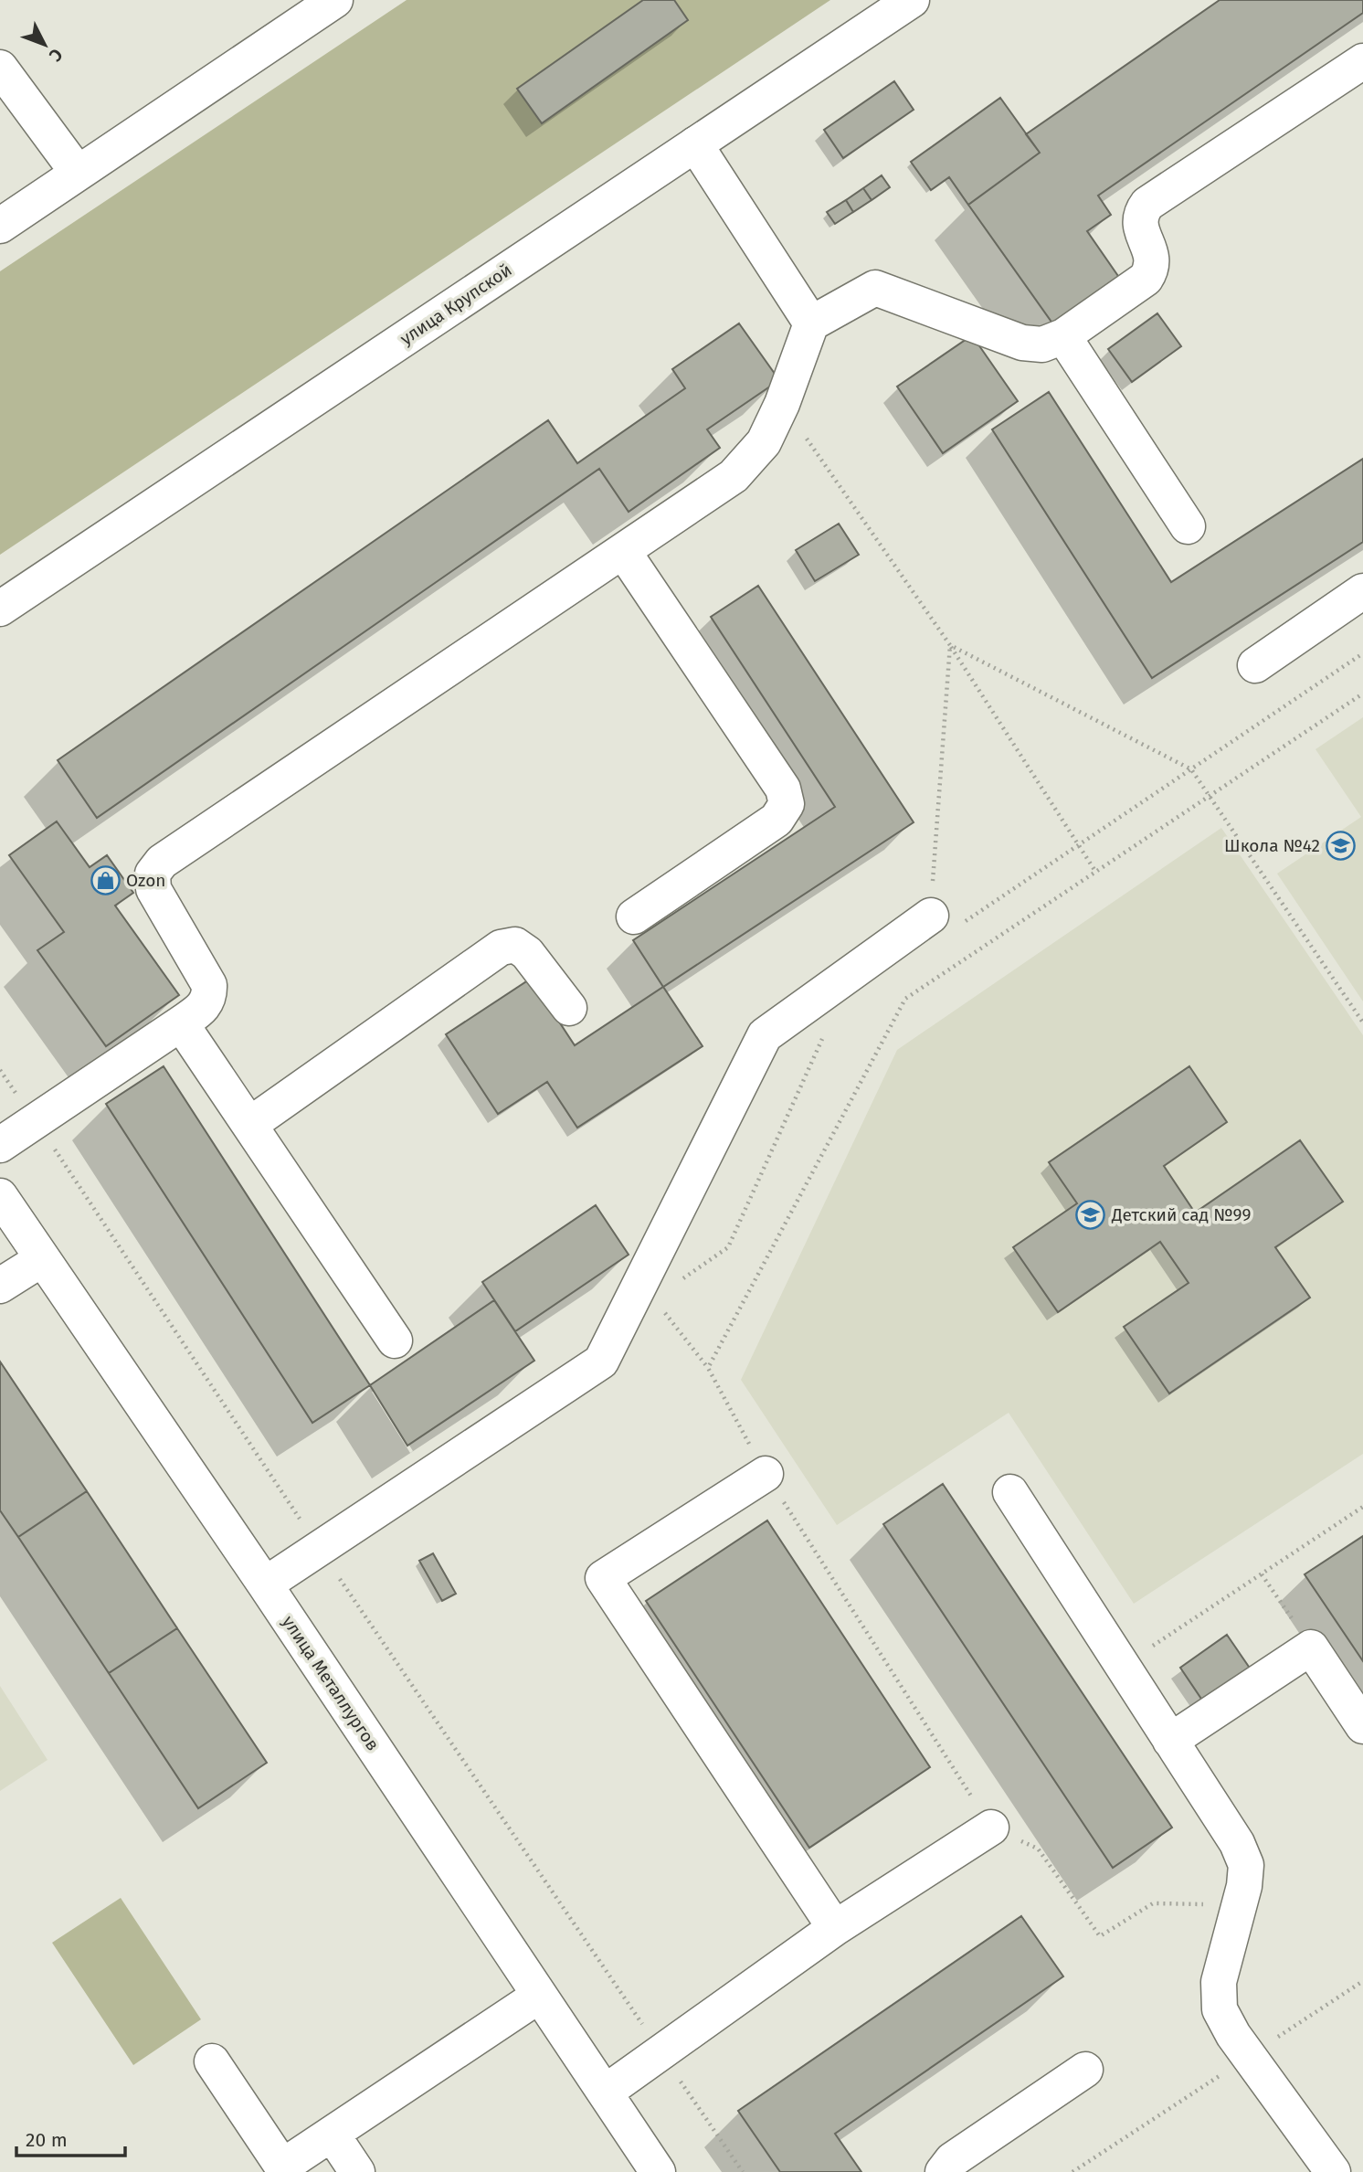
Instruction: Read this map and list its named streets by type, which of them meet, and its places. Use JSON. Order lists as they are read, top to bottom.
{
  "streets": {
    "street": ["улица Крупской", "улица Металлургов"]
  },
  "places": {
    "school or university": ["Школа №42", "Детский сад №99"],
    "shop": ["Ozon"]
  },
  "scale_bar": "20 m",
  "north": "bottom right"
}
